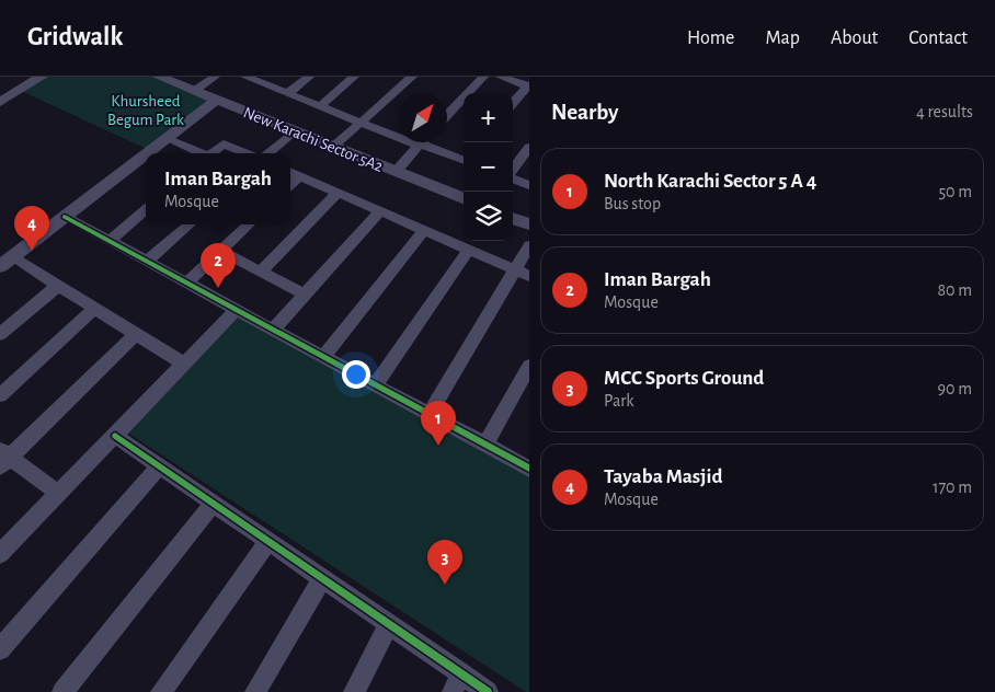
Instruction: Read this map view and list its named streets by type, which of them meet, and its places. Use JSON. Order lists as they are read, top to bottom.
{
  "streets": {
    "street": ["New Karachi Sector 5A2"]
  },
  "parks": ["Khursheed Begum Park"],
  "north": "top right",
  "page": {
    "header": "Gridwalk",
    "nav": [
      "Home",
      "Map",
      "About",
      "Contact"
    ],
    "heading": ["Nearby", "4 results"],
    "map_buttons": ["+", "−"],
    "list": [
      {
        "mark": "1",
        "name": "North Karachi Sector 5 A 4",
        "note": "Bus stop",
        "value": "50 m"
      },
      {
        "mark": "2",
        "name": "Iman Bargah",
        "note": "Mosque",
        "value": "80 m"
      },
      {
        "mark": "3",
        "name": "MCC Sports Ground",
        "note": "Park",
        "value": "90 m"
      },
      {
        "mark": "4",
        "name": "Tayaba Masjid",
        "note": "Mosque",
        "value": "170 m"
      }
    ],
    "popup": ["Iman Bargah", "Mosque"],
    "pins": [
      "4",
      "2",
      "1",
      "3"
    ]
  }
}
